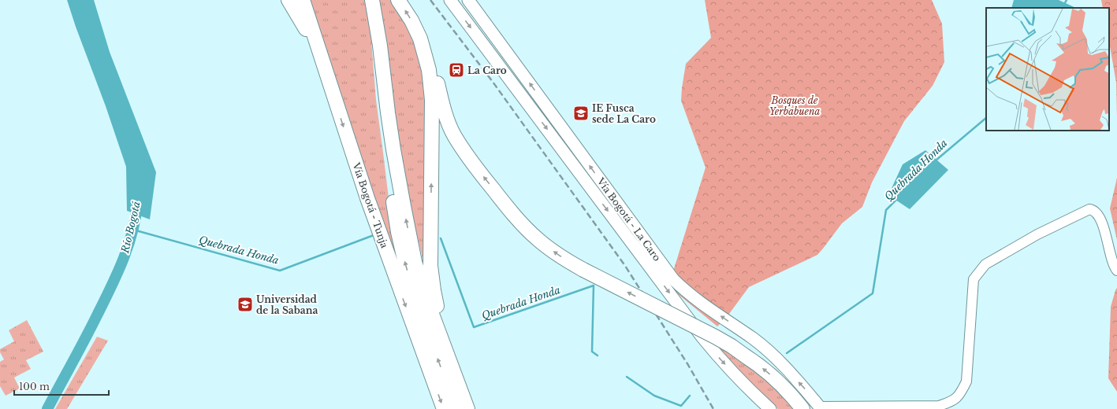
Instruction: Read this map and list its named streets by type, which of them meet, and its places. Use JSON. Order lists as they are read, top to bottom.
{
  "streets": {
    "highway": ["Vía Bogotá - Tunja"],
    "main road": ["Vía Bogotá - La Caro"]
  },
  "water": ["Quebrada Honda", "Río Bogotá"],
  "parks": ["Bosques de Yerbabuena"],
  "places": {
    "station": ["La Caro"],
    "school or university": ["IE Fusca sede La Caro", "Universidad de la Sabana"]
  },
  "scale_bar": "100 m"
}
